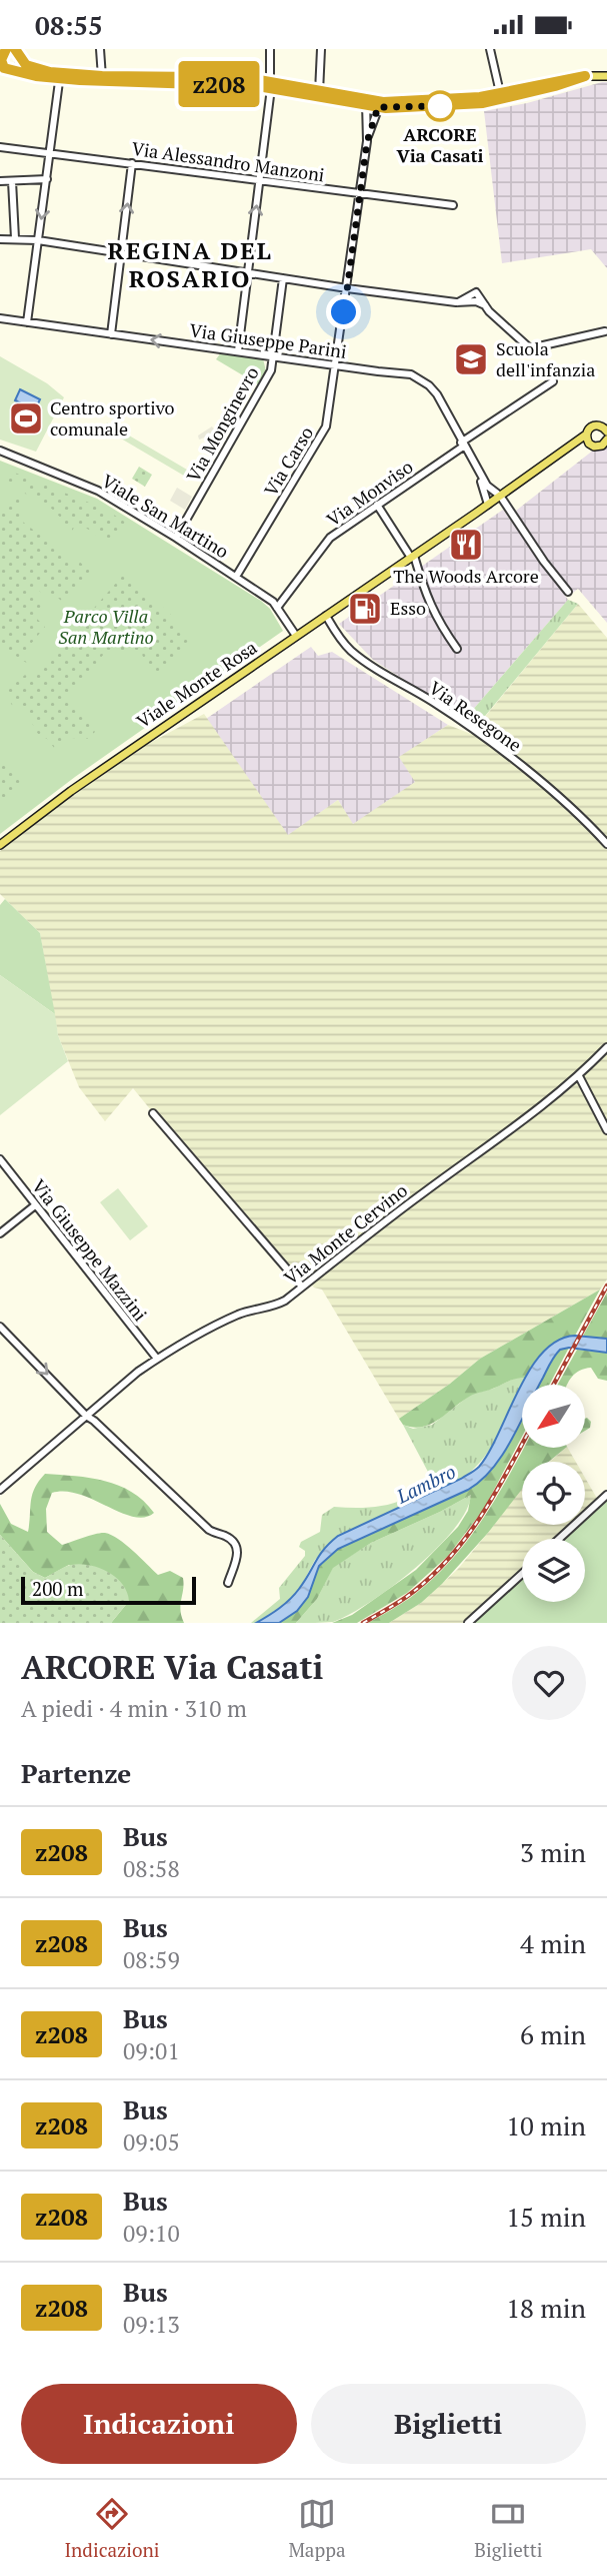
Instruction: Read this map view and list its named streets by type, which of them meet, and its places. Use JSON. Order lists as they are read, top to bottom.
{
  "streets": {
    "main road": ["Viale Monte Rosa"],
    "street": [
      "Via Alessandro Manzoni",
      "Via Giuseppe Parini",
      "Via Monginevro",
      "Via Carso",
      "Via Monviso",
      "Viale San Martino",
      "Via Resegone",
      "Via Monte Cervino",
      "Via Giuseppe Mazzini"
    ]
  },
  "crossings": [
    ["Via Alessandro Manzoni", "Via Carso"],
    ["Via Giuseppe Parini", "Via Monginevro"],
    ["Via Giuseppe Parini", "Via Carso"],
    ["Via Giuseppe Parini", "Via Monviso"],
    ["Via Giuseppe Parini", "Viale Monte Rosa"],
    ["Via Monginevro", "Viale San Martino"],
    ["Via Carso", "Viale San Martino"],
    ["Via Monviso", "Viale San Martino"],
    ["Viale San Martino", "Viale Monte Rosa"],
    ["Viale Monte Rosa", "Via Resegone"],
    ["Via Monte Cervino", "Via Giuseppe Mazzini"]
  ],
  "districts": ["REGINA DEL ROSARIO"],
  "water": ["Lambro"],
  "parks": ["Parco Villa San Martino"],
  "places": {
    "other": ["ARCORE Via Casati"],
    "school or university": ["Scuola dell'infanzia"],
    "sports": ["Centro sportivo comunale"],
    "restaurant": ["The Woods Arcore"],
    "fuel station": ["Esso"]
  },
  "lines": ["bus line z208"],
  "scale_bar": "200 m",
  "north": "bottom left",
  "page": {
    "status": "08:55",
    "on_map": "z208",
    "scale": "200 m",
    "heading": [
      ["ARCORE Via Casati", "A piedi · 4 min · 310 m"],
      "Partenze"
    ],
    "list": [
      {
        "mark": "z208",
        "name": "Bus",
        "note": "08:58",
        "value": "3 min"
      },
      {
        "mark": "z208",
        "name": "Bus",
        "note": "08:59",
        "value": "4 min"
      },
      {
        "mark": "z208",
        "name": "Bus",
        "note": "09:01",
        "value": "6 min"
      },
      {
        "mark": "z208",
        "name": "Bus",
        "note": "09:05",
        "value": "10 min"
      },
      {
        "mark": "z208",
        "name": "Bus",
        "note": "09:10",
        "value": "15 min"
      },
      {
        "mark": "z208",
        "name": "Bus",
        "note": "09:13",
        "value": "18 min"
      }
    ],
    "buttons": ["Indicazioni", "Biglietti"],
    "tabs": ["Indicazioni", "Mappa", "Biglietti"]
  }
}
